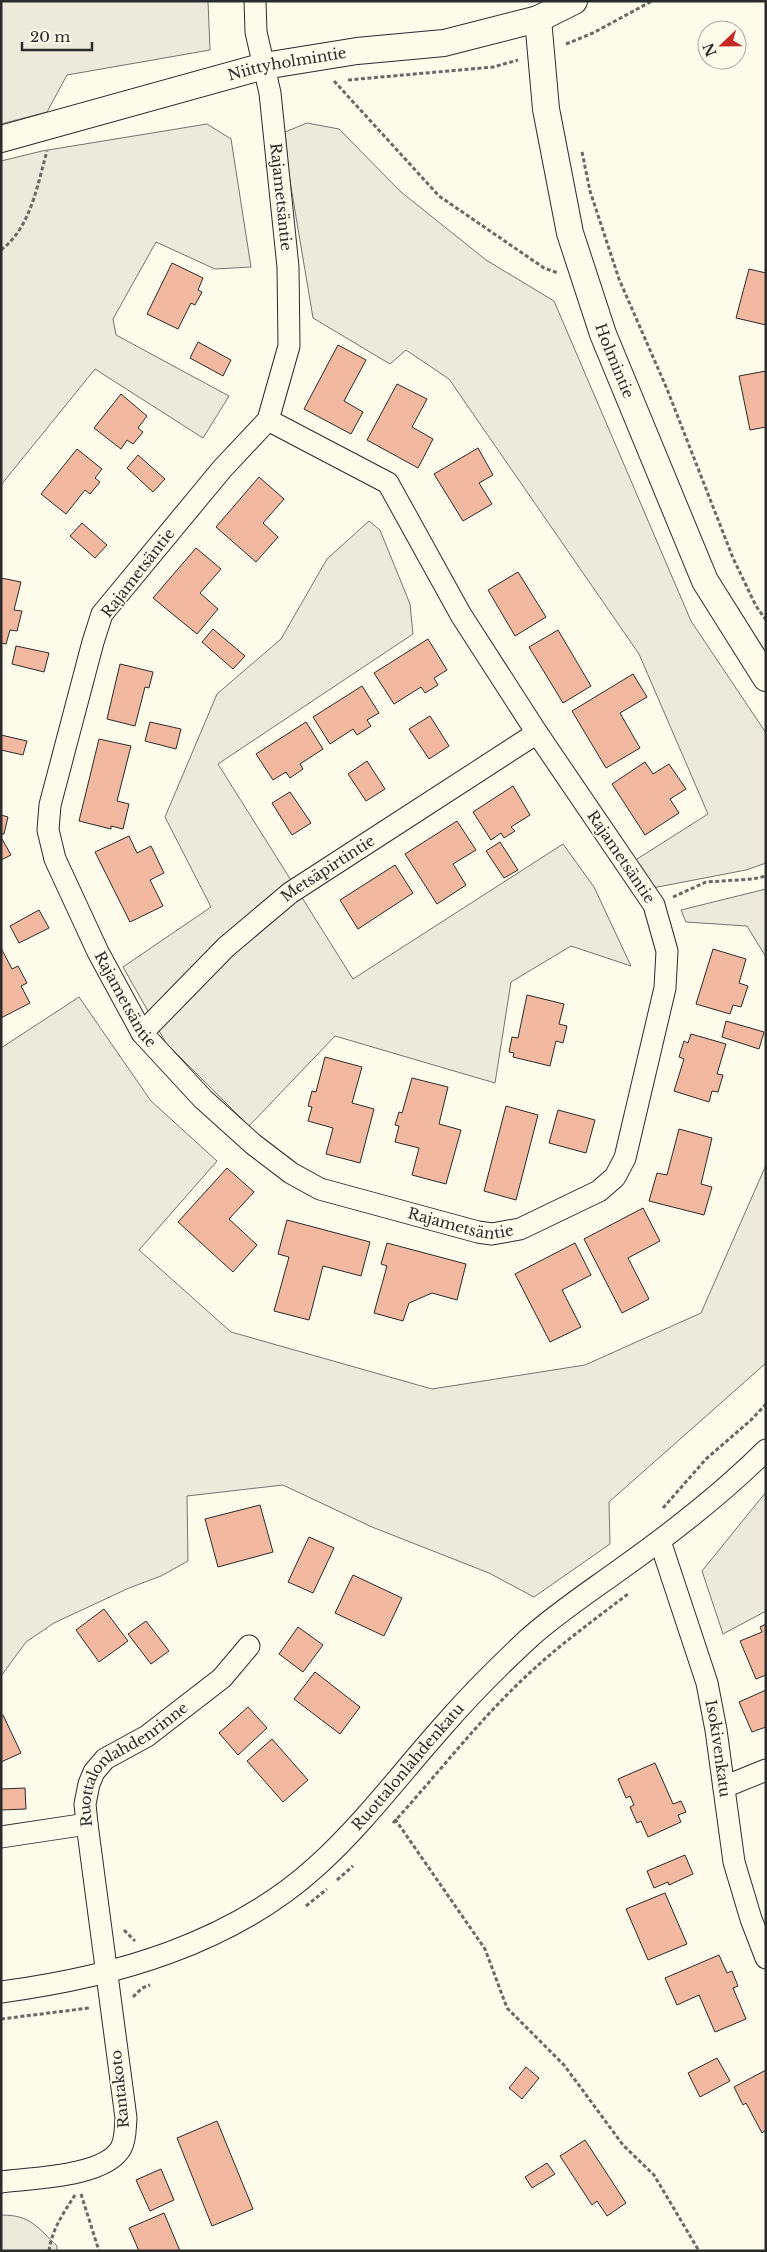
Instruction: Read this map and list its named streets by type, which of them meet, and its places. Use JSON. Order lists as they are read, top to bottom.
{
  "streets": {
    "street": [
      "Niittyholmintie",
      "Rajametsäntie",
      "Holmintie",
      "Metsäpirtintie",
      "Isokivenkatu",
      "Ruottalonlahdenkatu",
      "Ruottalonlahdenrinne",
      "Rantakoto"
    ]
  },
  "crossings": [
    ["Niittyholmintie", "Rajametsäntie"],
    ["Niittyholmintie", "Holmintie"],
    ["Rajametsäntie", "Metsäpirtintie"],
    ["Isokivenkatu", "Ruottalonlahdenkatu"],
    ["Ruottalonlahdenkatu", "Ruottalonlahdenrinne"],
    ["Ruottalonlahdenkatu", "Rantakoto"],
    ["Ruottalonlahdenrinne", "Rantakoto"]
  ],
  "scale_bar": "20 m",
  "north": "left"
}
